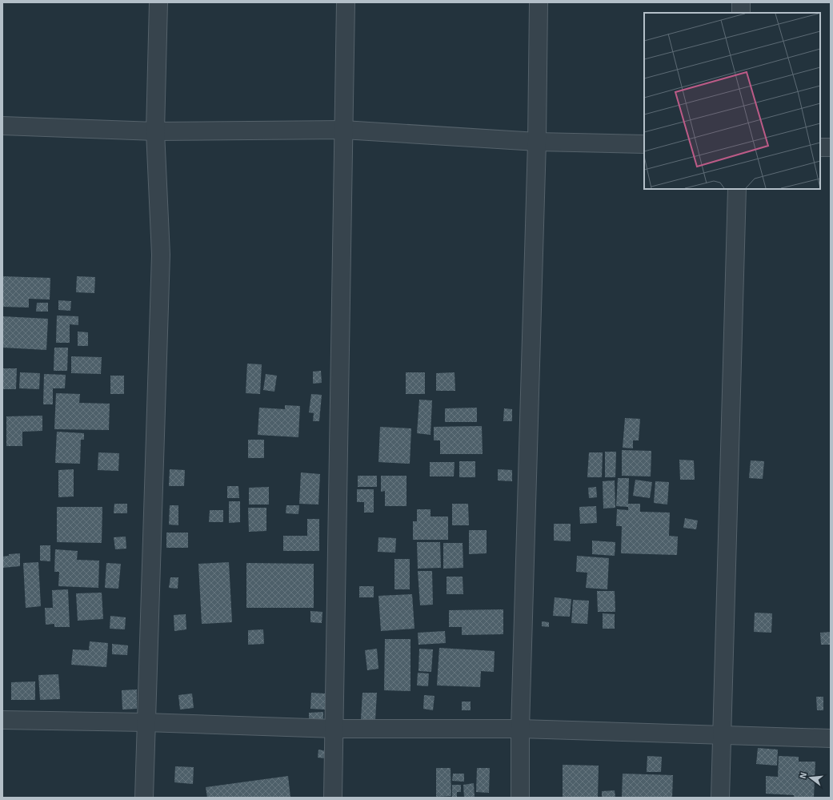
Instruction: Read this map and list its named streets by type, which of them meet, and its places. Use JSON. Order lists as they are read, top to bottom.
{
  "north": "left"
}
